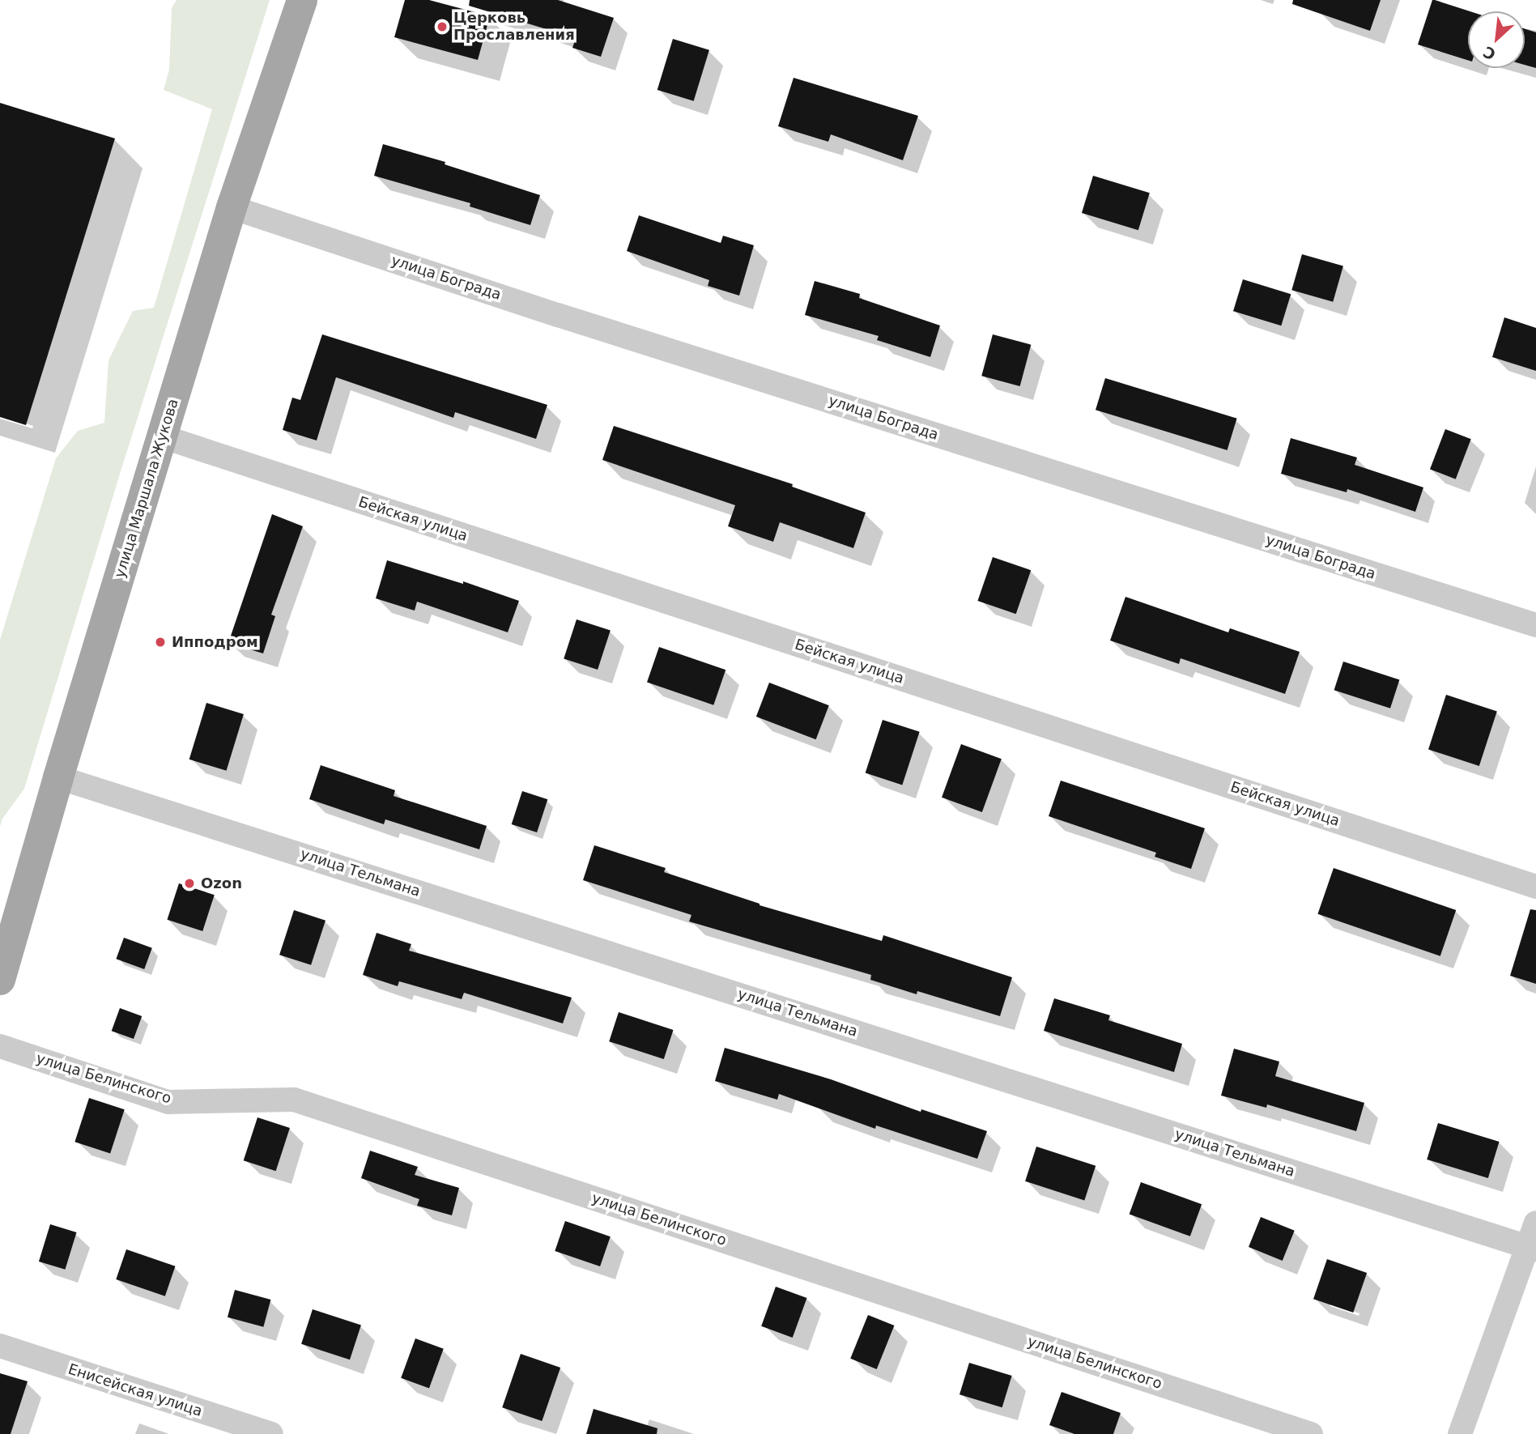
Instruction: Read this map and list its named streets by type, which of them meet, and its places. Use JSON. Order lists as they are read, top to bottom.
{
  "streets": {
    "main road": ["улица Маршала Жукова"],
    "street": [
      "улица Бограда",
      "Бейская улица",
      "улица Тельмана",
      "улица Белинского",
      "Енисейская улица"
    ]
  },
  "crossings": [
    ["улица Бограда", "улица Маршала Жукова"],
    ["улица Маршала Жукова", "Бейская улица"],
    ["улица Маршала Жукова", "улица Тельмана"]
  ],
  "places": ["Церковь Прославления", "Ипподром", "Ozon"],
  "north": "bottom left"
}
